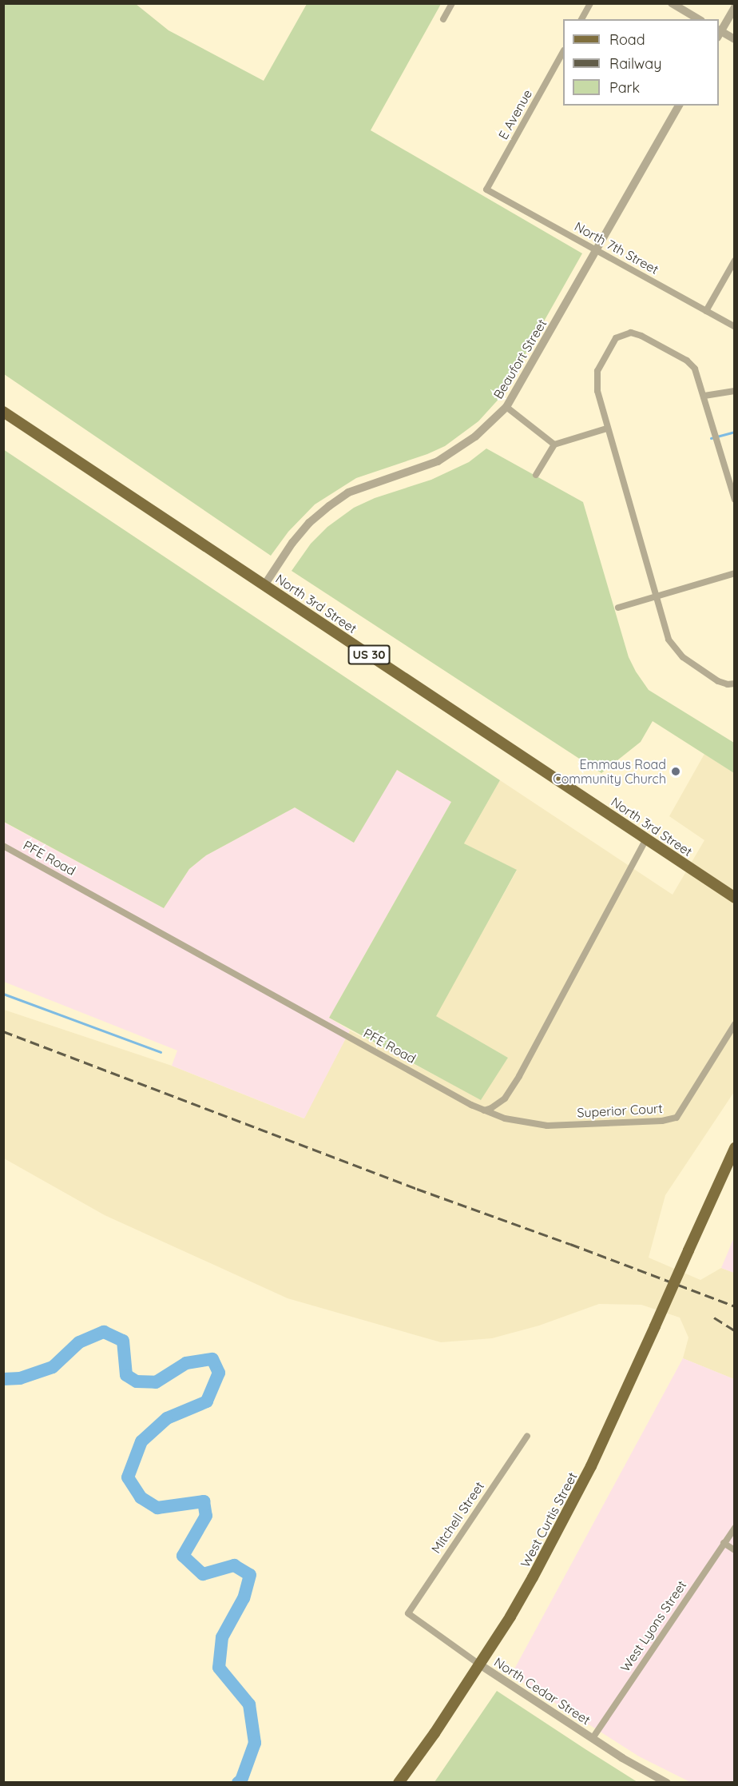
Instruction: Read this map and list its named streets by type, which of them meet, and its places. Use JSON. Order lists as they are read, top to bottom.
{
  "streets": {
    "main road": ["North 3rd Street", "US 30", "West Curtis Street"],
    "street": [
      "E Avenue",
      "North 7th Street",
      "Beaufort Street",
      "PFE Road",
      "Superior Court",
      "Mitchell Street",
      "West Lyons Street",
      "North Cedar Street"
    ]
  },
  "crossings": [
    ["E Avenue", "North 7th Street"],
    ["North 7th Street", "Beaufort Street"],
    ["Beaufort Street", "North 3rd Street"],
    ["PFE Road", "Superior Court"],
    ["Mitchell Street", "North Cedar Street"],
    ["West Curtis Street", "North Cedar Street"],
    ["West Lyons Street", "North Cedar Street"]
  ],
  "places": ["Emmaus Road Community Church"],
  "legend": ["Road", "Railway", "Park"]
}
